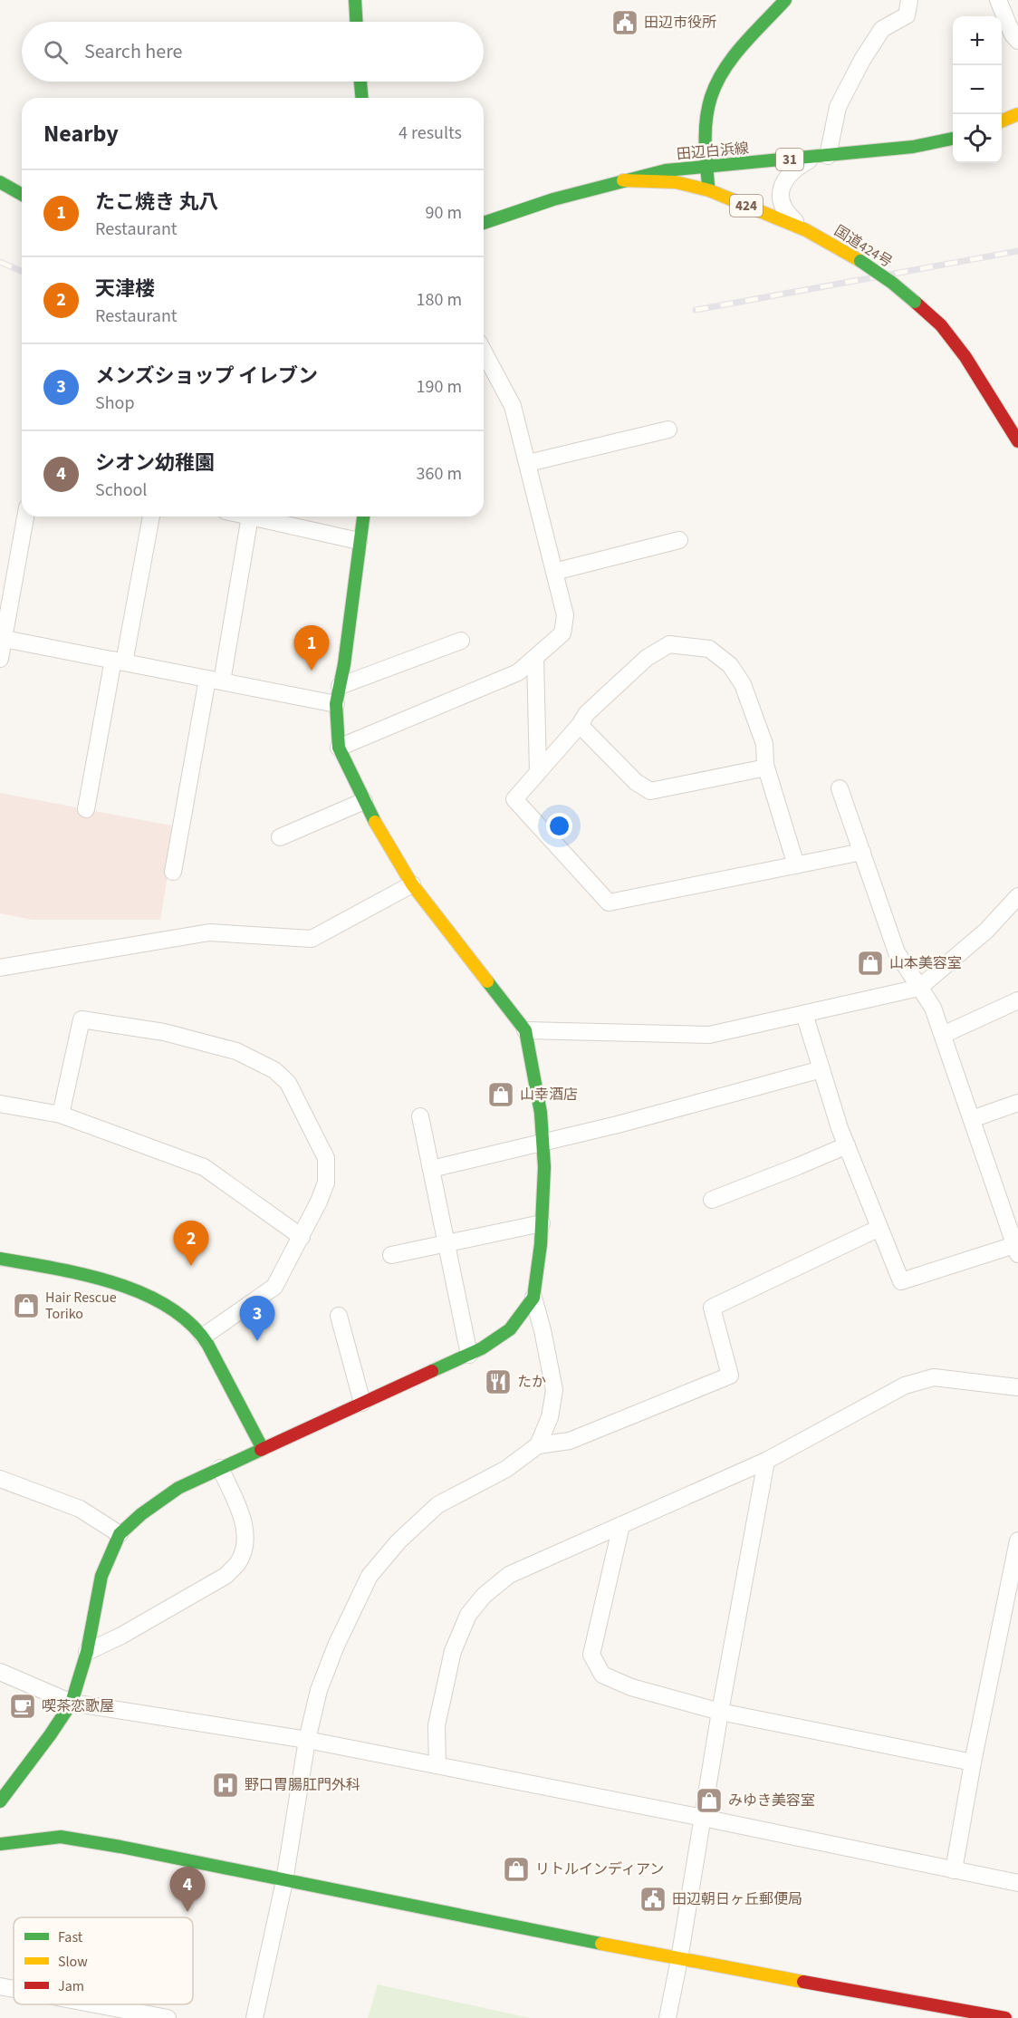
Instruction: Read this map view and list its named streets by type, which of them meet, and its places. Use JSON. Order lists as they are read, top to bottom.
{
  "streets": {
    "main road": [
      "田辺白浜線",
      "31",
      "424",
      "国道424号"
    ]
  },
  "crossings": [
    ["田辺白浜線", "国道424号"]
  ],
  "places": {
    "public building": ["田辺市役所", "田辺朝日ヶ丘郵便局"],
    "shop": [
      "山本美容室",
      "山幸酒店",
      "Hair Rescue Toriko",
      "みゆき美容室",
      "リトルインディアン"
    ],
    "restaurant": ["たか"],
    "cafe": ["喫茶恋歌屋"],
    "hospital": ["野口胃腸肛門外科"]
  },
  "legend": ["Fast", "Slow", "Jam"],
  "page": {
    "map_buttons": ["+", "−"],
    "search": "Search here",
    "heading": ["Nearby", "4 results"],
    "list": [
      {
        "mark": "1",
        "name": "たこ焼き 丸八",
        "note": "Restaurant",
        "value": "90 m"
      },
      {
        "mark": "2",
        "name": "天津楼",
        "note": "Restaurant",
        "value": "180 m"
      },
      {
        "mark": "3",
        "name": "メンズショップ イレブン",
        "note": "Shop",
        "value": "190 m"
      },
      {
        "mark": "4",
        "name": "シオン幼稚園",
        "note": "School",
        "value": "360 m"
      }
    ],
    "pins": [
      "1",
      "2",
      "3",
      "4"
    ]
  }
}
